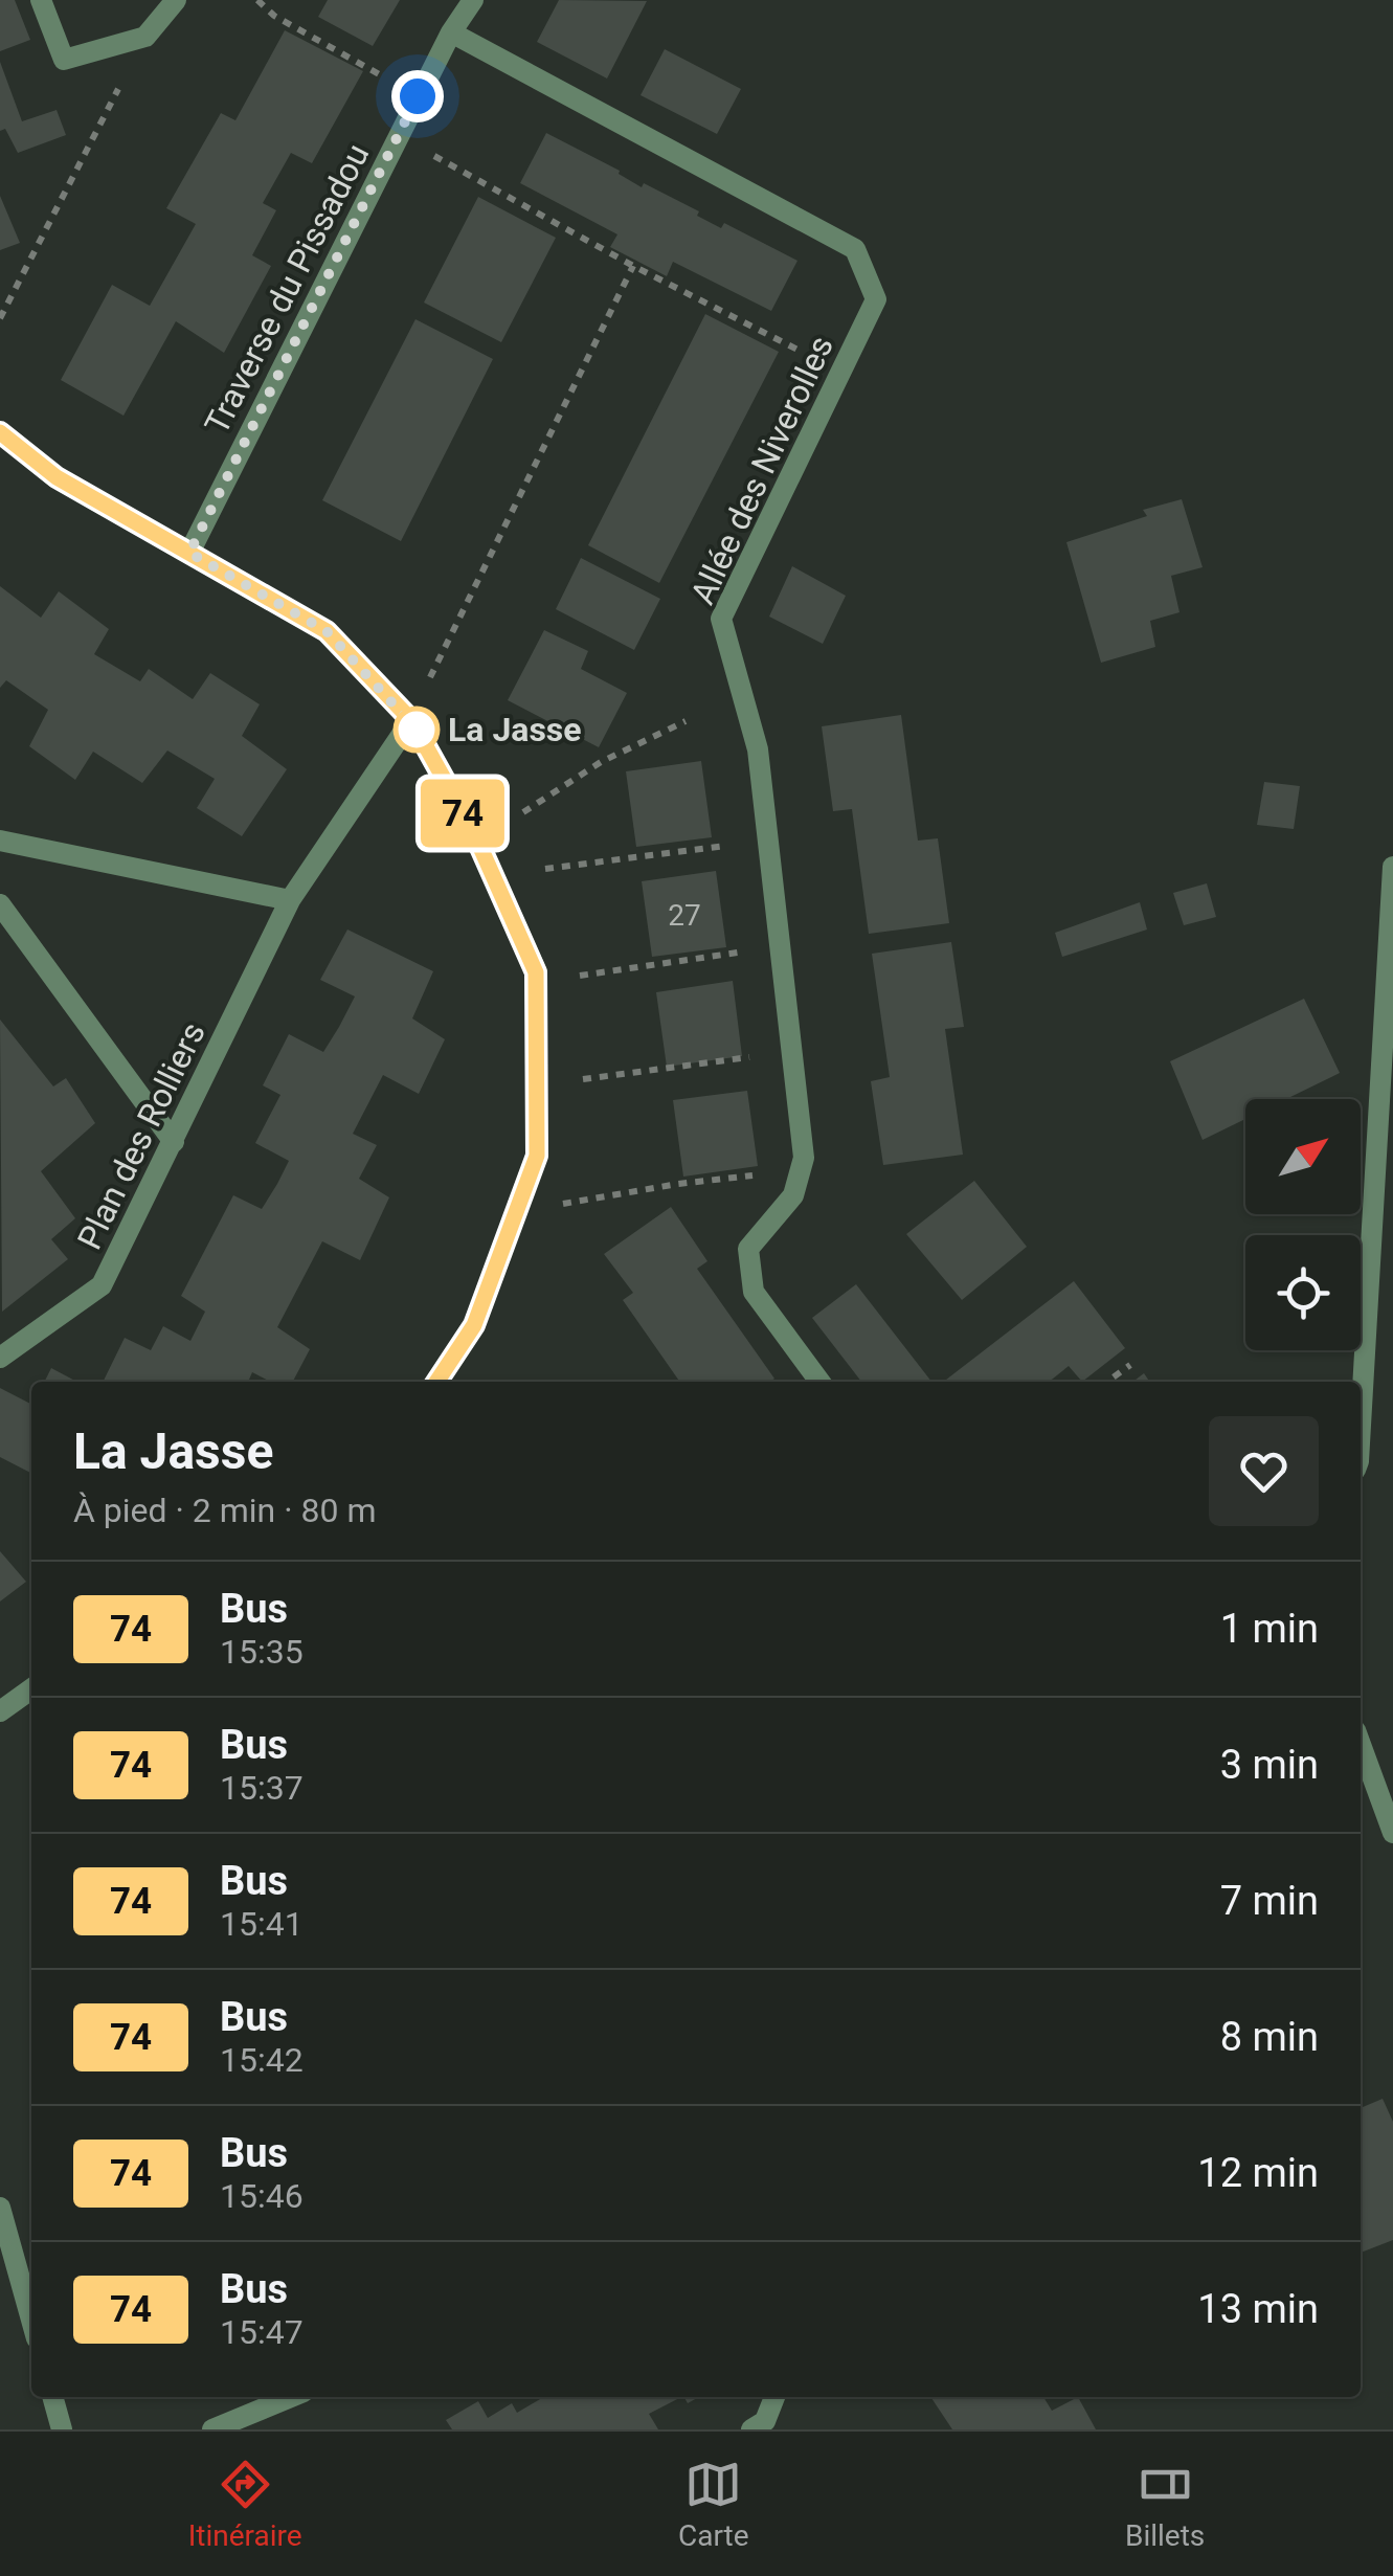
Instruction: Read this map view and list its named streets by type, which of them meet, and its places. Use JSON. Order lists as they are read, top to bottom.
{
  "streets": {
    "street": ["Traverse du Pissadou", "Allée des Niverolles", "Plan des Rolliers"]
  },
  "crossings": [
    ["Traverse du Pissadou", "Allée des Niverolles"]
  ],
  "places": ["La Jasse"],
  "lines": ["bus line 74"],
  "house_numbers": ["27"],
  "north": "top right",
  "page": {
    "on_map": "74",
    "heading": ["La Jasse", "À pied · 2 min · 80 m"],
    "list": [
      {
        "mark": "74",
        "name": "Bus",
        "note": "15:35",
        "value": "1 min"
      },
      {
        "mark": "74",
        "name": "Bus",
        "note": "15:37",
        "value": "3 min"
      },
      {
        "mark": "74",
        "name": "Bus",
        "note": "15:41",
        "value": "7 min"
      },
      {
        "mark": "74",
        "name": "Bus",
        "note": "15:42",
        "value": "8 min"
      },
      {
        "mark": "74",
        "name": "Bus",
        "note": "15:46",
        "value": "12 min"
      },
      {
        "mark": "74",
        "name": "Bus",
        "note": "15:47",
        "value": "13 min"
      }
    ],
    "tabs": ["Itinéraire", "Carte", "Billets"]
  }
}
